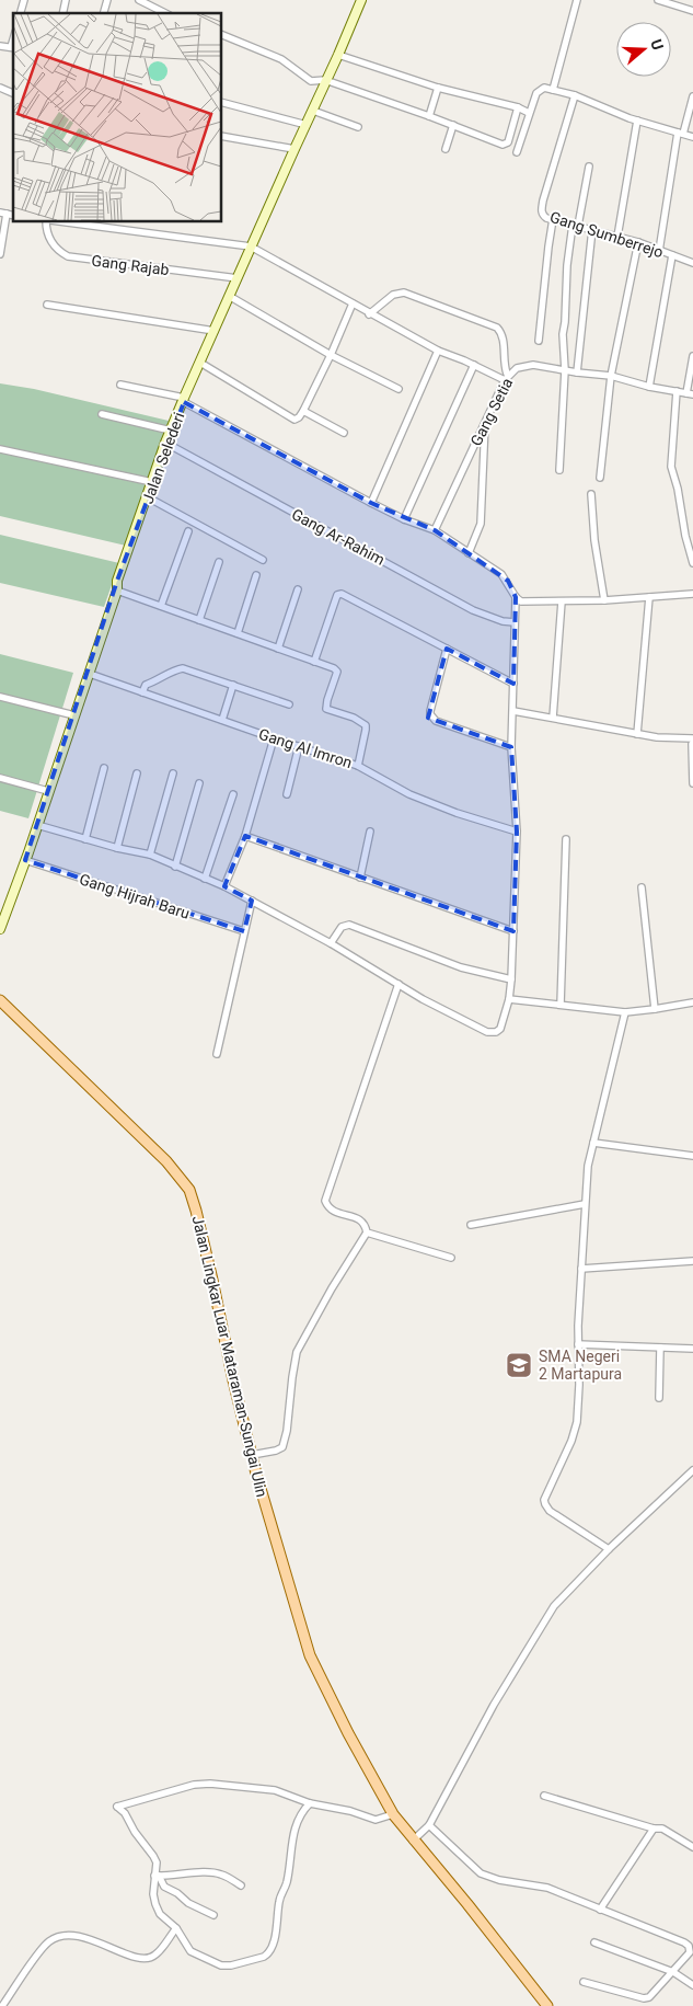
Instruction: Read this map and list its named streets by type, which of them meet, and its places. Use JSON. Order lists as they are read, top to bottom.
{
  "streets": {
    "main road": ["Jalan Lingkar Luar Mataraman-Sungai Ulin"],
    "street": [
      "Gang Sumberrejo",
      "Gang Rajab",
      "Gang Setia",
      "Jalan Selederi",
      "Gang Ar-Rahim",
      "Gang Al Imron",
      "Gang Hijrah Baru"
    ]
  },
  "crossings": [
    ["Gang Rajab", "Jalan Selederi"],
    ["Jalan Selederi", "Gang Ar-Rahim"],
    ["Jalan Selederi", "Gang Al Imron"],
    ["Jalan Selederi", "Gang Hijrah Baru"]
  ],
  "places": {
    "school or university": ["SMA Negeri 2 Martapura"]
  },
  "north": "right"
}
